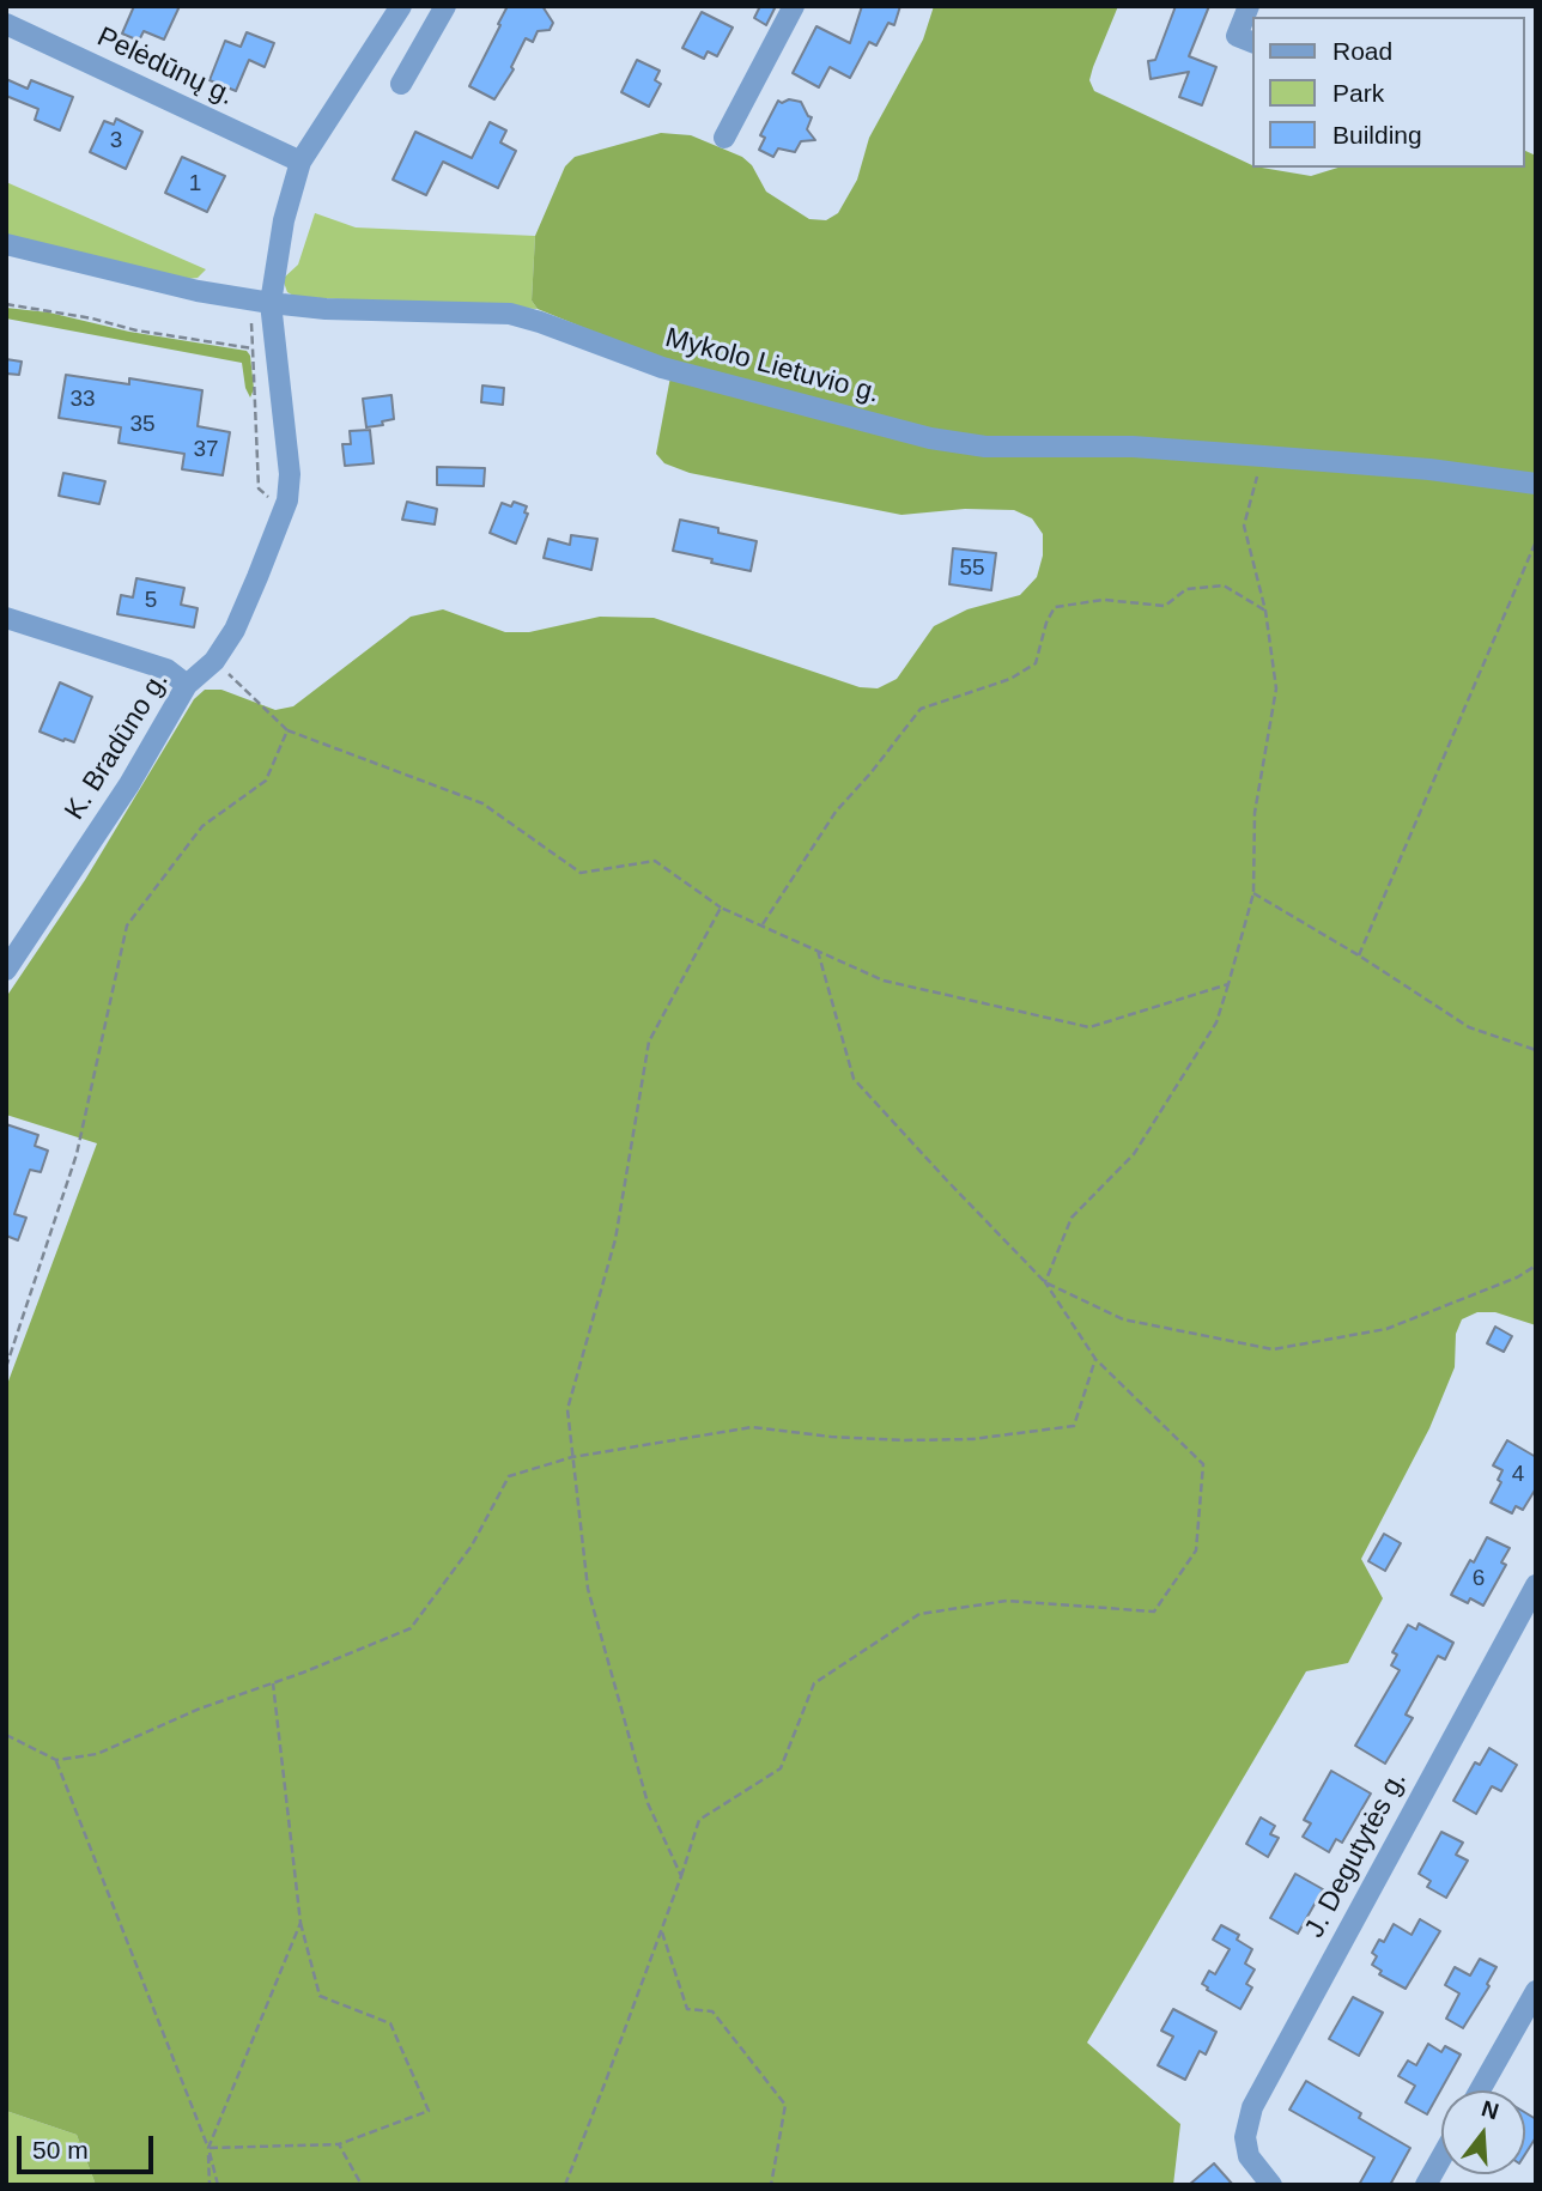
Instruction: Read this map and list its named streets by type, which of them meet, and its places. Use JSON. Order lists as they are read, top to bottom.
{
  "streets": {
    "street": [
      "Pelėdūnų g.",
      "Mykolo Lietuvio g.",
      "K. Bradūno g.",
      "J. Degutytės g."
    ]
  },
  "crossings": [
    ["Pelėdūnų g.", "K. Bradūno g."],
    ["Mykolo Lietuvio g.", "K. Bradūno g."]
  ],
  "house_numbers": [
    "3",
    "1",
    "33",
    "35",
    "37",
    "55",
    "5",
    "4",
    "6"
  ],
  "legend": ["Road", "Park", "Building"],
  "scale_bar": "50 m",
  "north": "top"
}
